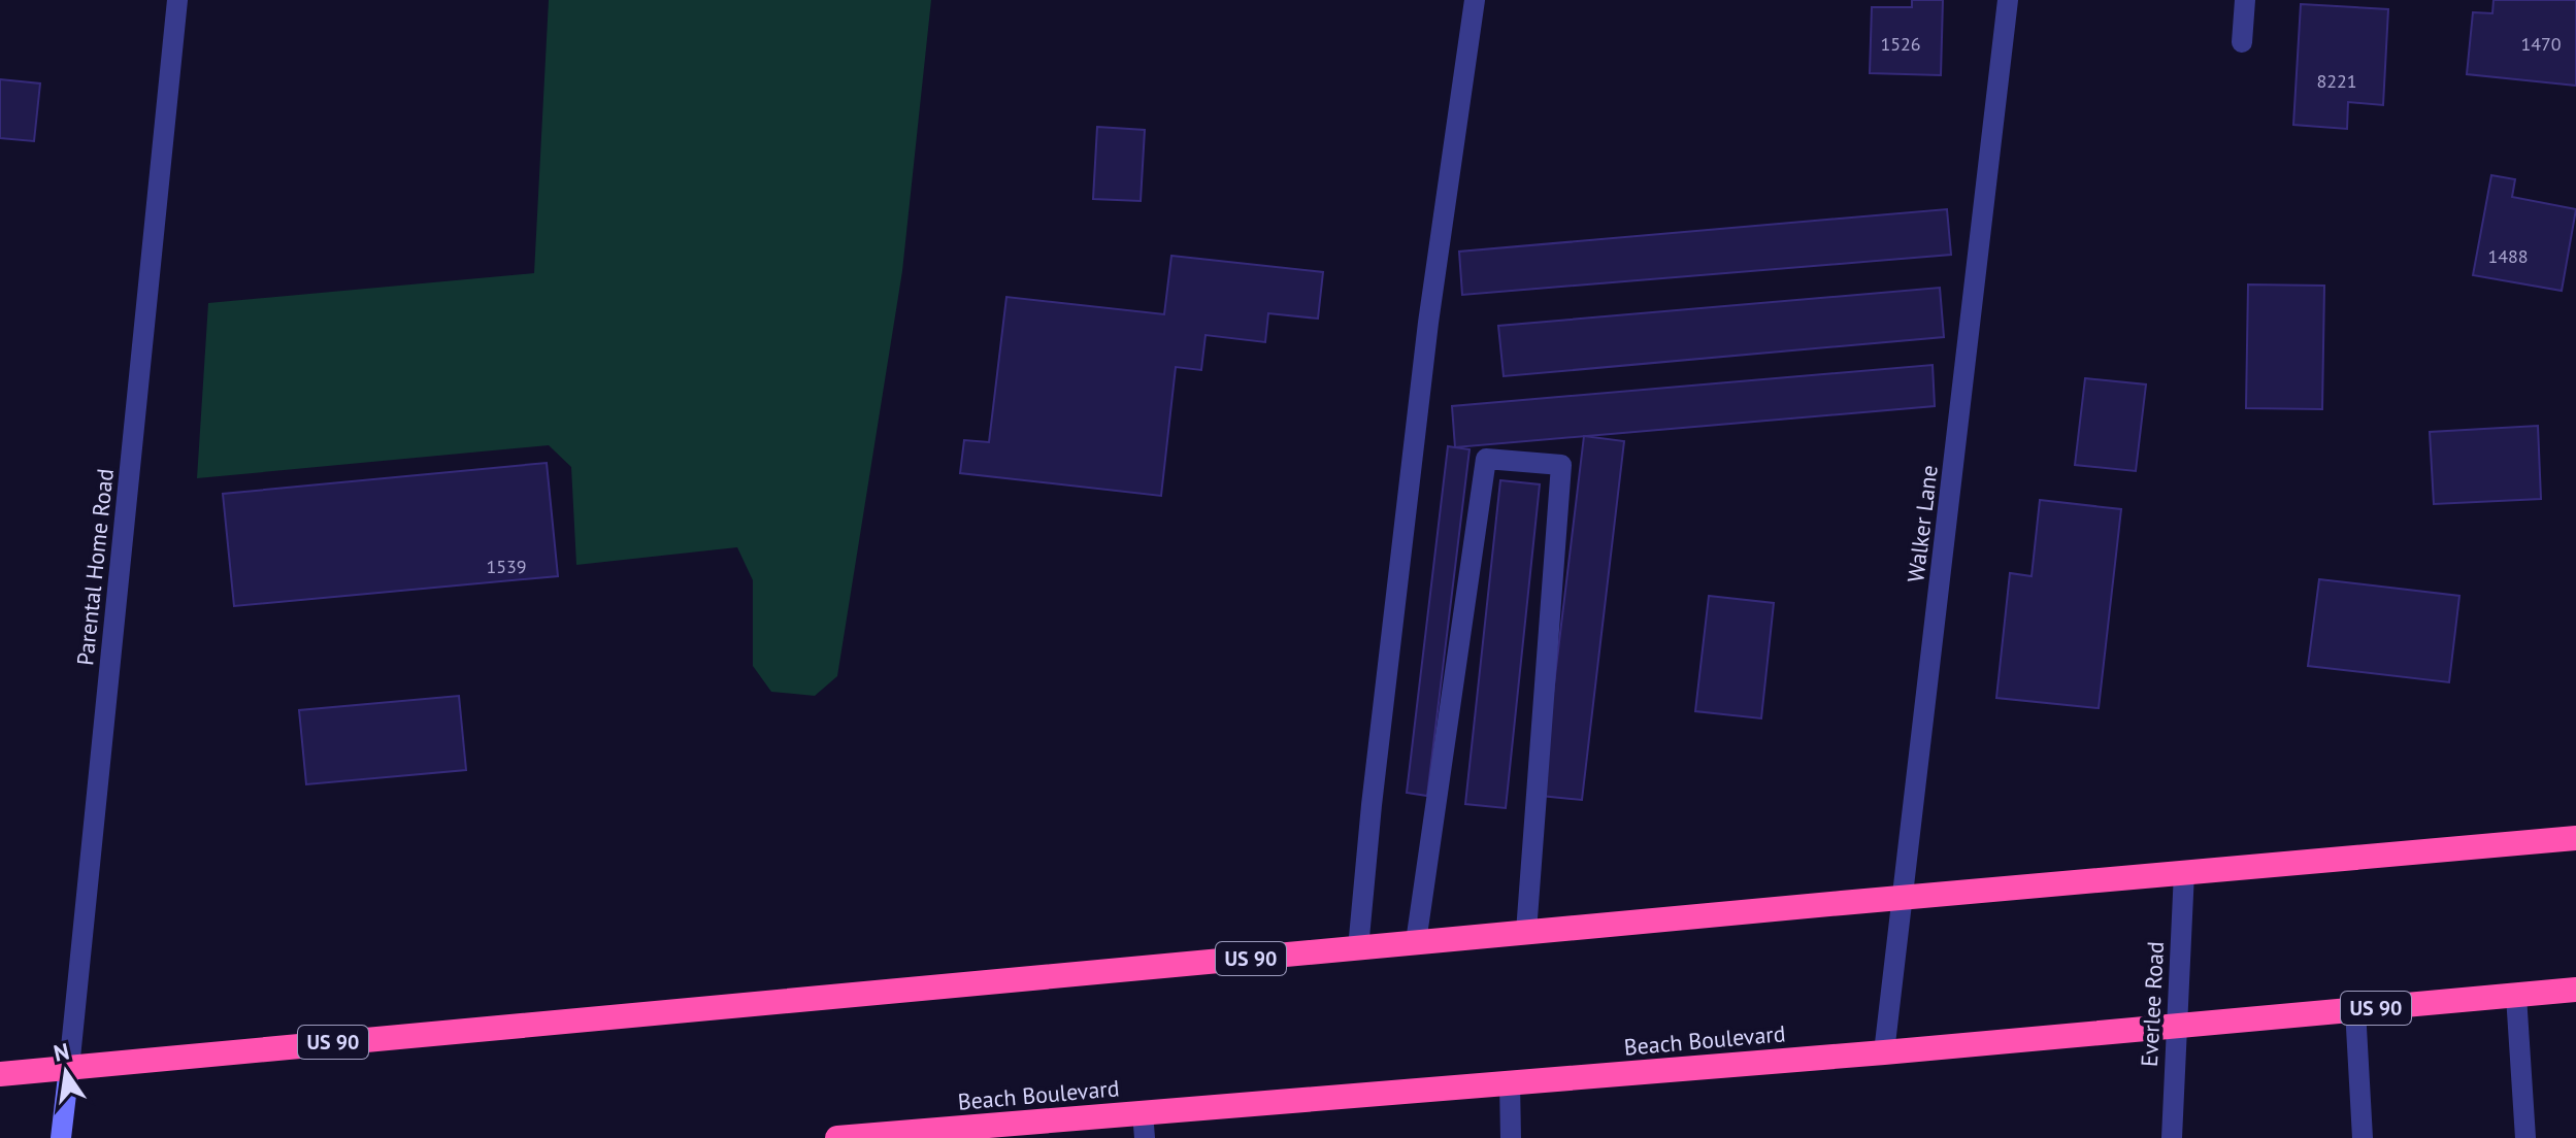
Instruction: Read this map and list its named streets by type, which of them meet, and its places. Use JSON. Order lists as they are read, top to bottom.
{
  "streets": {
    "highway": ["US 90", "Beach Boulevard"],
    "street": ["Walker Lane", "Parental Home Road", "Everlee Road"]
  },
  "crossings": [
    ["Walker Lane", "US 90"],
    ["Walker Lane", "Beach Boulevard"],
    ["Parental Home Road", "US 90"],
    ["US 90", "Everlee Road"],
    ["Everlee Road", "Beach Boulevard"]
  ],
  "house_numbers": [
    "1526",
    "1470",
    "8221",
    "1488",
    "1539"
  ],
  "north": "top"
}
